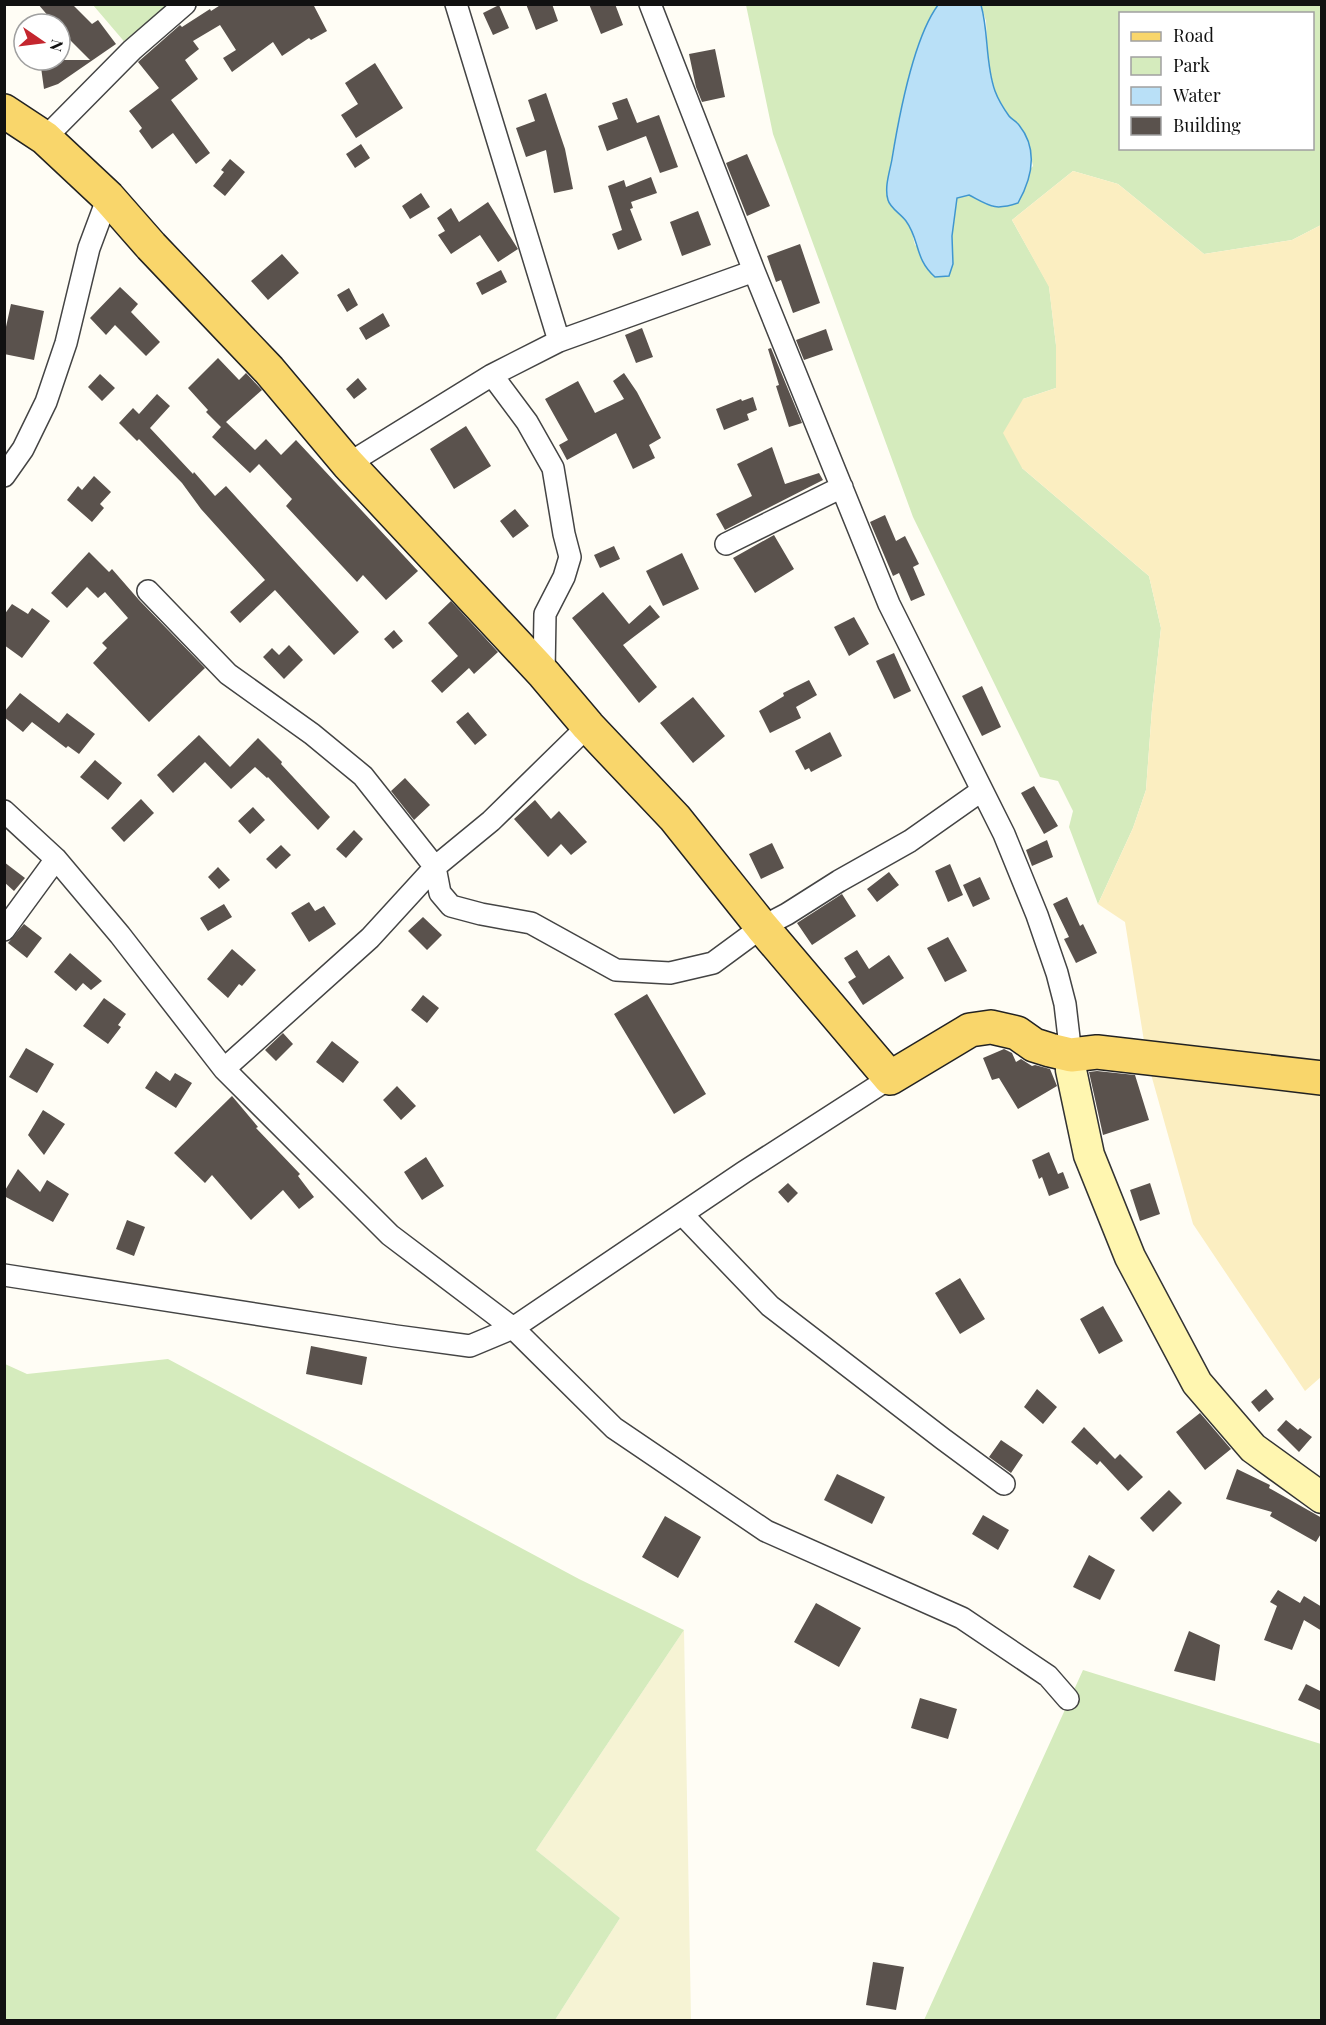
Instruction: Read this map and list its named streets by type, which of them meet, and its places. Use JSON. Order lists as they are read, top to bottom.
{
  "legend": [
    "Road",
    "Park",
    "Water",
    "Building"
  ],
  "north": "right"
}
